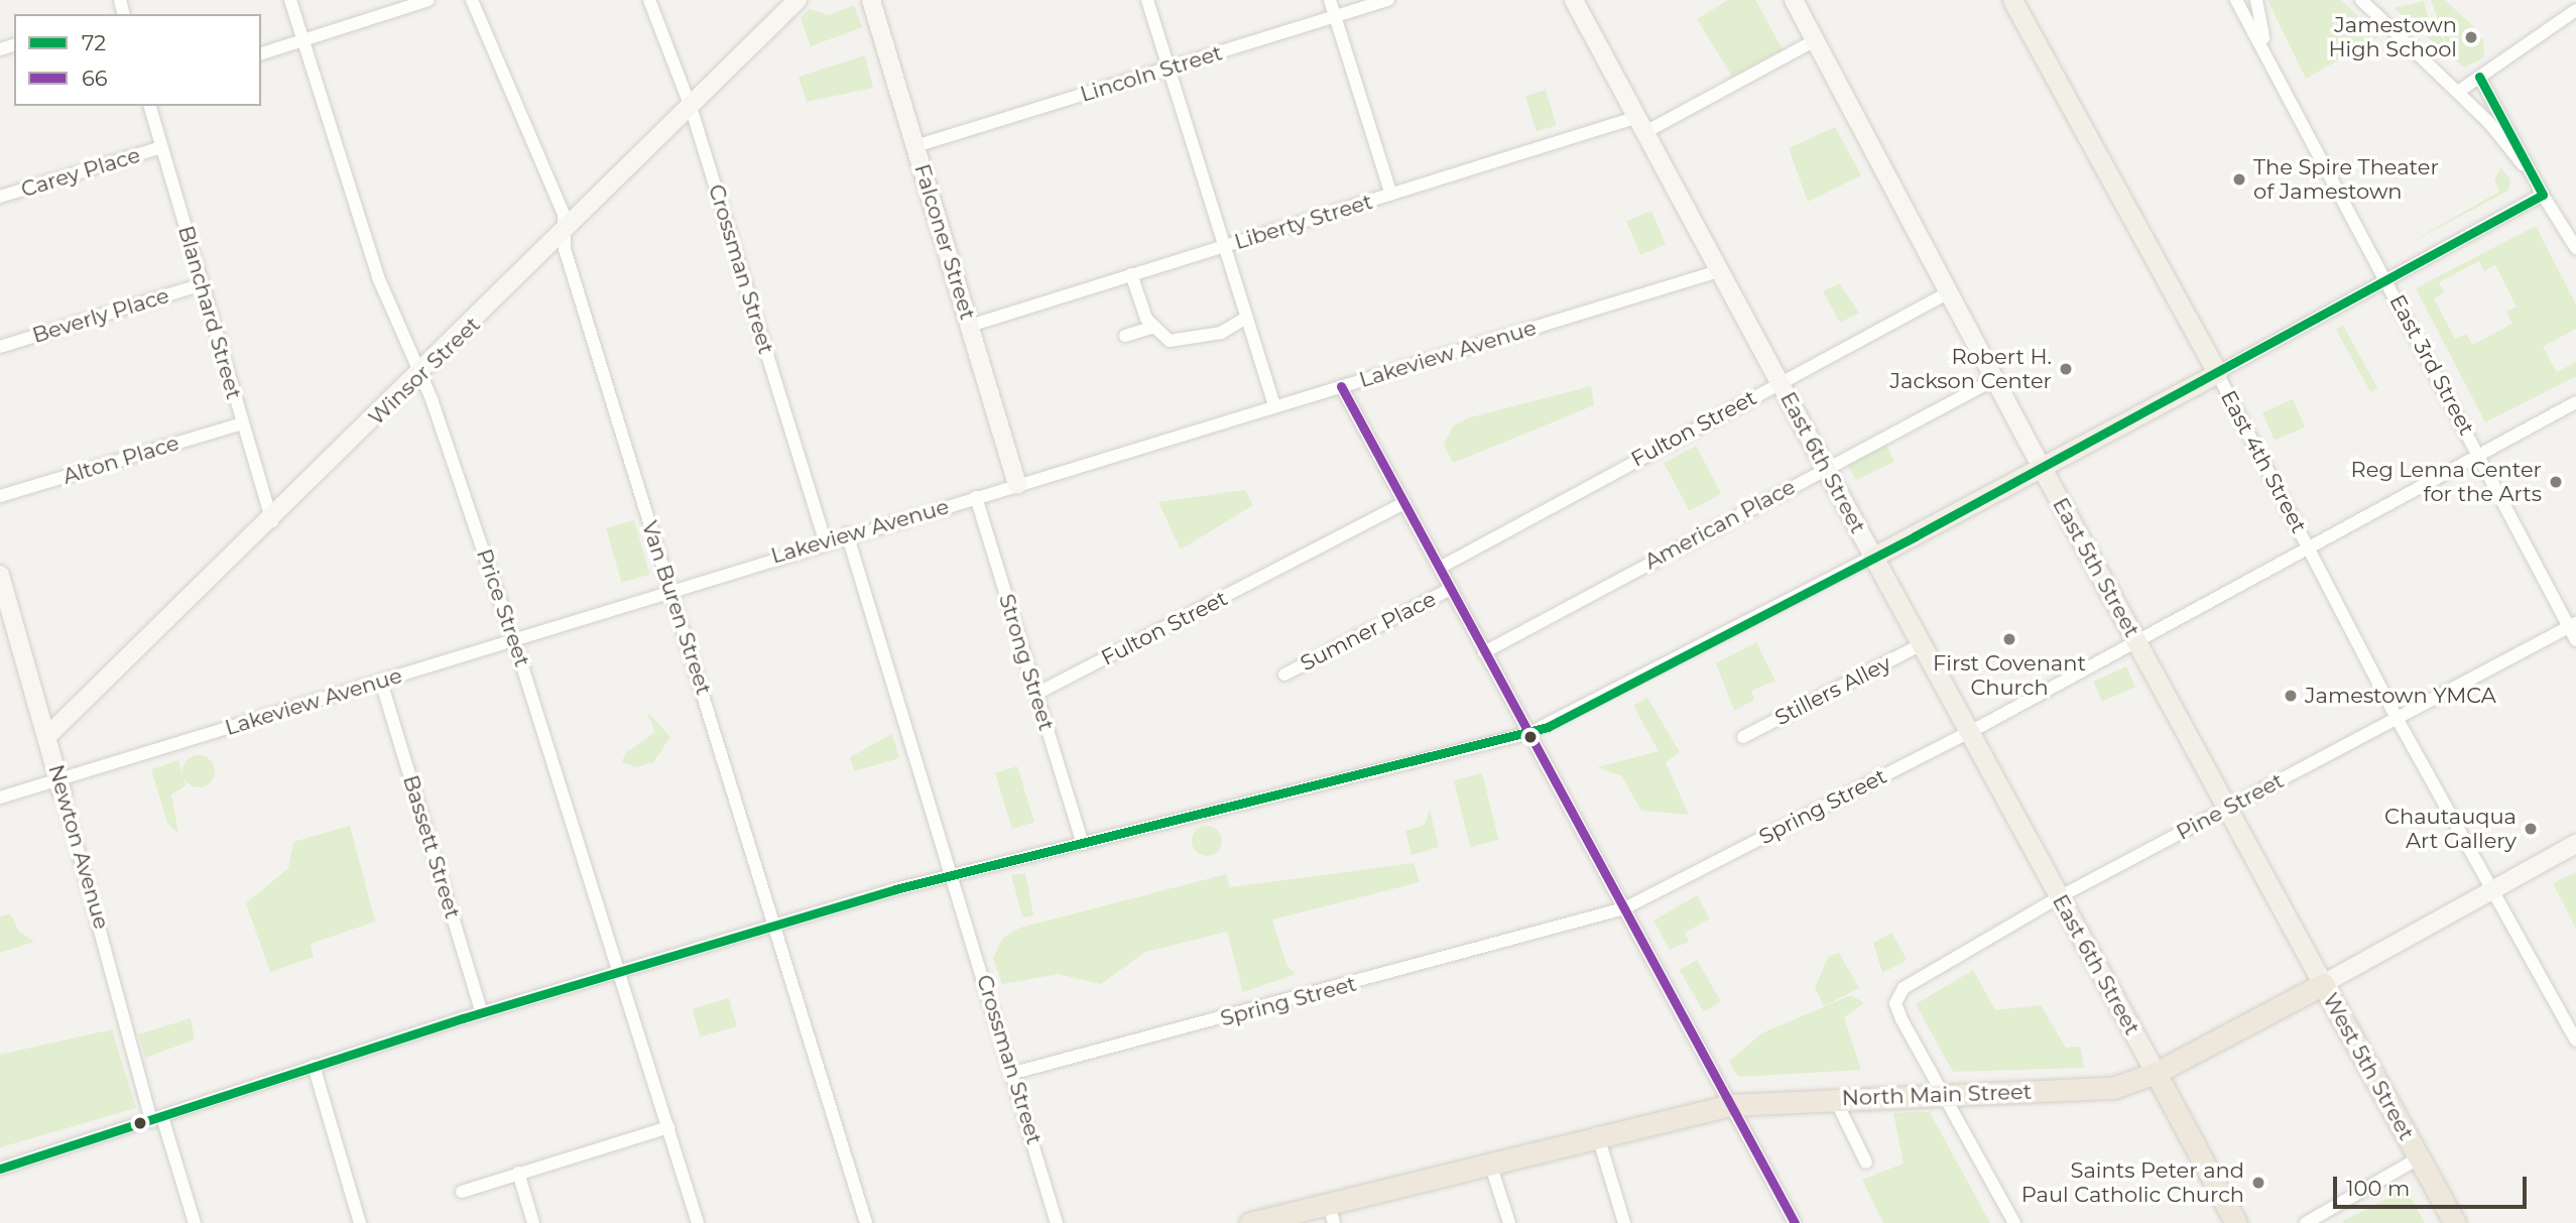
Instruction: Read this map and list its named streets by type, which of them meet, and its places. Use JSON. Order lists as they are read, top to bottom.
{
  "streets": {
    "highway": ["West 5th Street", "North Main Street"],
    "main road": ["East 4th Street", "East 6th Street", "East 5th Street"],
    "street": [
      "Lincoln Street",
      "Carey Place",
      "Liberty Street",
      "Falconer Street",
      "Crossman Street",
      "Blanchard Street",
      "Beverly Place",
      "Lakeview Avenue",
      "East 3rd Street",
      "Winsor Street",
      "Fulton Street",
      "Alton Place",
      "American Place",
      "Price Street",
      "Van Buren Street",
      "Sumner Place",
      "Strong Street",
      "Stillers Alley",
      "Spring Street",
      "Pine Street",
      "Newton Avenue",
      "Bassett Street"
    ]
  },
  "crossings": [
    ["Lincoln Street", "Falconer Street"],
    ["Carey Place", "Blanchard Street"],
    ["Liberty Street", "Falconer Street"],
    ["Liberty Street", "East 6th Street"],
    ["Liberty Street", "East 5th Street"],
    ["Falconer Street", "Lakeview Avenue"],
    ["Crossman Street", "Lakeview Avenue"],
    ["Crossman Street", "Winsor Street"],
    ["Crossman Street", "Spring Street"],
    ["Blanchard Street", "Beverly Place"],
    ["Blanchard Street", "Winsor Street"],
    ["Blanchard Street", "Alton Place"],
    ["Lakeview Avenue", "East 6th Street"],
    ["Lakeview Avenue", "Price Street"],
    ["Lakeview Avenue", "Van Buren Street"],
    ["Lakeview Avenue", "Strong Street"],
    ["Lakeview Avenue", "Newton Avenue"],
    ["Lakeview Avenue", "Bassett Street"],
    ["East 3rd Street", "Spring Street"],
    ["East 3rd Street", "Pine Street"],
    ["Winsor Street", "Price Street"],
    ["Winsor Street", "Van Buren Street"],
    ["Winsor Street", "Newton Avenue"],
    ["Fulton Street", "East 6th Street"],
    ["Fulton Street", "East 5th Street"],
    ["Fulton Street", "Strong Street"],
    ["East 4th Street", "Spring Street"],
    ["East 4th Street", "Pine Street"],
    ["East 4th Street", "North Main Street"],
    ["East 6th Street", "American Place"],
    ["East 6th Street", "Stillers Alley"],
    ["East 6th Street", "Spring Street"],
    ["East 6th Street", "Pine Street"],
    ["East 6th Street", "North Main Street"],
    ["American Place", "East 5th Street"],
    ["East 5th Street", "Spring Street"],
    ["East 5th Street", "Pine Street"],
    ["East 5th Street", "West 5th Street"],
    ["East 5th Street", "North Main Street"],
    ["Pine Street", "North Main Street"],
    ["West 5th Street", "North Main Street"]
  ],
  "places": [
    "Jamestown High School",
    "The Spire Theater of Jamestown",
    "Robert H. Jackson Center",
    "Reg Lenna Center for the Arts",
    "First Covenant Church",
    "Jamestown YMCA",
    "Chautauqua Art Gallery",
    "Saints Peter and Paul Catholic Church"
  ],
  "lines": ["transit line 72", "transit line 66"],
  "legend": ["72", "66"],
  "scale_bar": "100 m"
}
